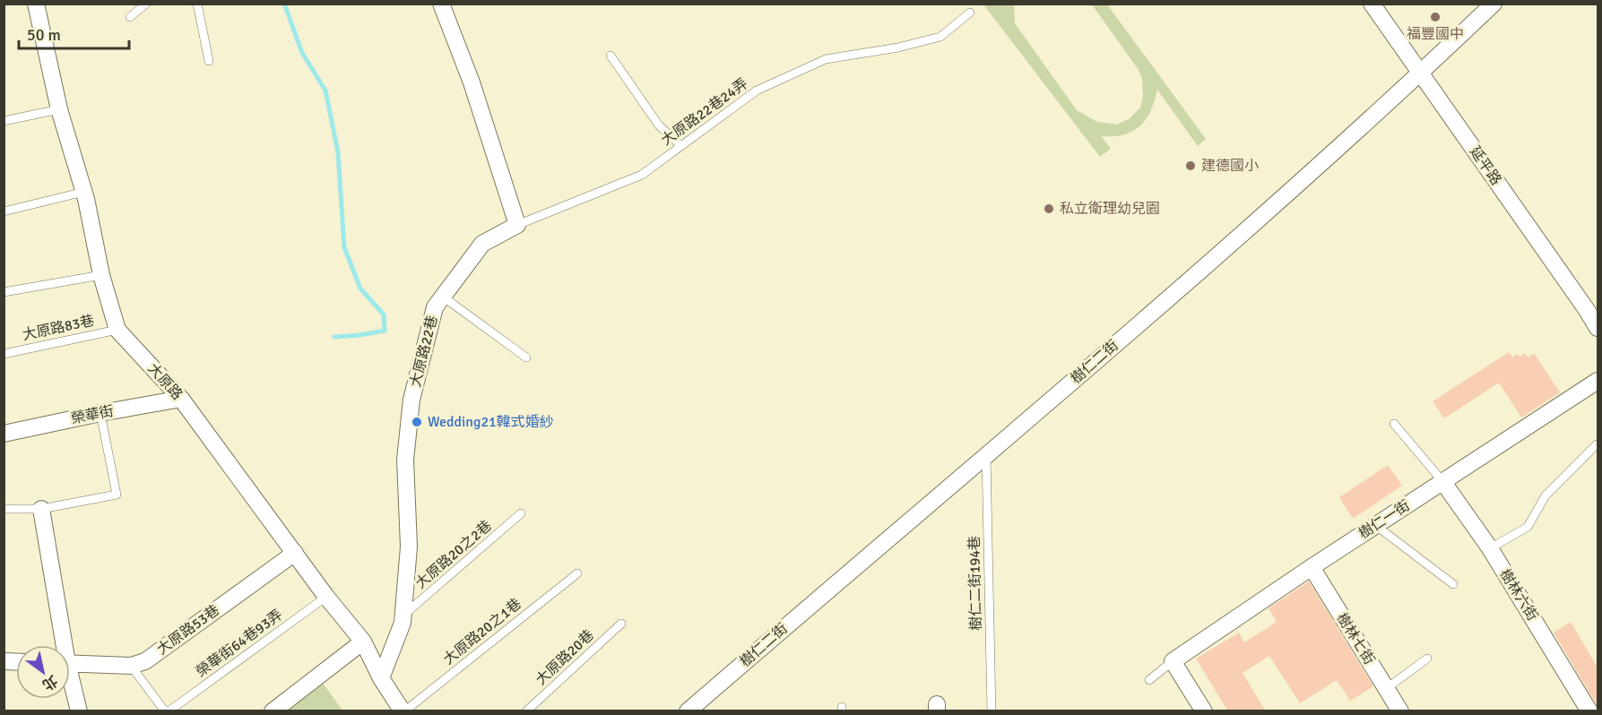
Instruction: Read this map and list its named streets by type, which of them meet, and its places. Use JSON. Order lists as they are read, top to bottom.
{
  "streets": {
    "street": [
      "延平路",
      "大原路22巷",
      "樹仁二街",
      "大原路",
      "榮華街",
      "樹仁一街",
      "樹林六街",
      "大原路53巷",
      "樹林七街"
    ],
    "lane": [
      "大原路22巷24弄",
      "大原路83巷",
      "大原路20之2巷",
      "樹仁二街194巷",
      "大原路20之1巷",
      "榮華街64巷93弄",
      "大原路20巷"
    ]
  },
  "crossings": [
    ["大原路22巷24弄", "大原路22巷"],
    ["延平路", "樹仁二街"],
    ["大原路83巷", "大原路"],
    ["大原路22巷", "大原路"],
    ["大原路22巷", "大原路20之2巷"],
    ["樹仁二街", "樹仁二街194巷"],
    ["大原路", "榮華街"],
    ["大原路", "大原路53巷"],
    ["大原路", "大原路20之1巷"],
    ["大原路", "榮華街64巷93弄"],
    ["樹仁一街", "樹林六街"],
    ["樹仁一街", "樹林七街"],
    ["大原路53巷", "榮華街64巷93弄"]
  ],
  "places": [
    "福豐國中",
    "建德國小",
    "私立衛理幼兒園",
    "Wedding21韓式婚紗"
  ],
  "scale_bar": "50 m",
  "north": "bottom right"
}
